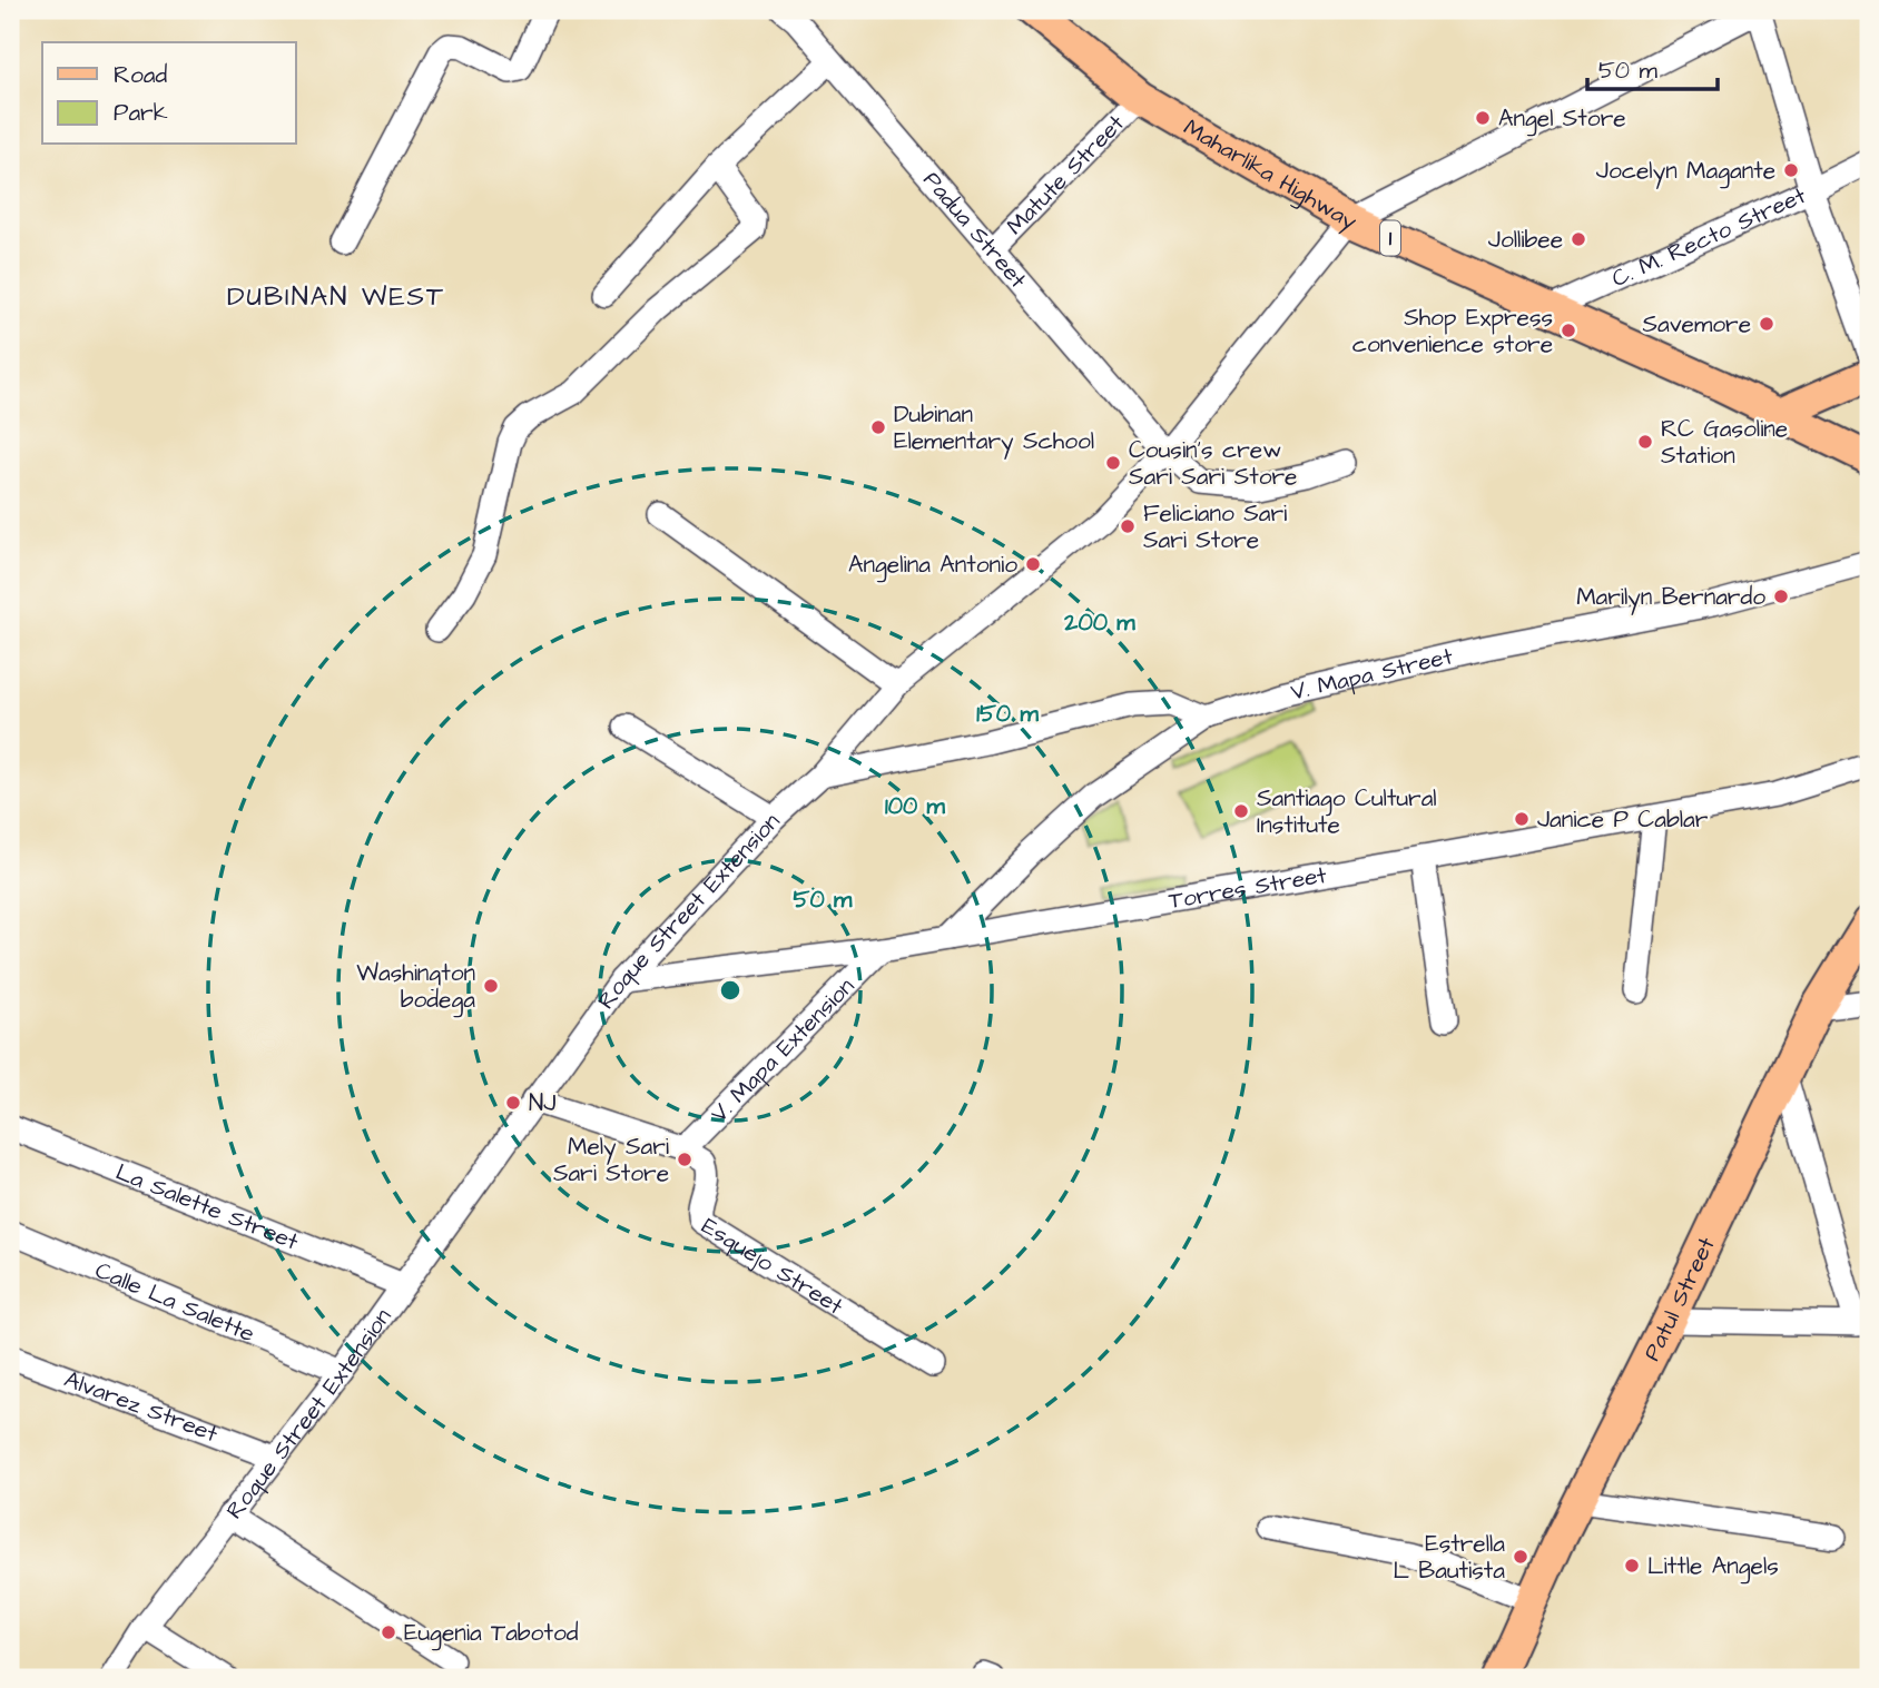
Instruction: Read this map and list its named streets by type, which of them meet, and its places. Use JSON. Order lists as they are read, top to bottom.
{
  "streets": {
    "main road": ["Maharlika Highway", "1", "Patul Street"],
    "street": [
      "Matute Street",
      "Padua Street",
      "C. M. Recto Street",
      "V. Mapa Street",
      "Torres Street",
      "Roque Street Extension",
      "V. Mapa Extension",
      "La Salette Street",
      "Esquejo Street",
      "Calle La Salette",
      "Alvarez Street"
    ]
  },
  "crossings": [
    ["Maharlika Highway", "Matute Street"],
    ["Maharlika Highway", "C. M. Recto Street"],
    ["Maharlika Highway", "Roque Street Extension"],
    ["Matute Street", "Padua Street"],
    ["Padua Street", "Roque Street Extension"],
    ["V. Mapa Street", "Torres Street"],
    ["Torres Street", "Roque Street Extension"],
    ["Torres Street", "V. Mapa Extension"],
    ["Roque Street Extension", "La Salette Street"],
    ["Roque Street Extension", "Calle La Salette"],
    ["Roque Street Extension", "Alvarez Street"],
    ["V. Mapa Extension", "Esquejo Street"]
  ],
  "districts": ["DUBINAN WEST"],
  "places": [
    "Angel Store",
    "Jocelyn Magante",
    "Jollibee",
    "Savemore",
    "Shop Express convenience store",
    "Dubinan Elementary School",
    "RC Gasoline Station",
    "Cousin's crew Sari Sari Store",
    "Feliciano Sari Sari Store",
    "Angelina Antonio",
    "Marilyn Bernardo",
    "Santiago Cultural Institute",
    "Janice P Cablar",
    "Washington bodega",
    "NJ",
    "Mely Sari Sari Store",
    "Estrella L Bautista",
    "Little Angels",
    "Eugenia Tabotod"
  ],
  "legend": ["Road", "Park"],
  "scale_bar": "50 m",
  "rings": [
    "200 m",
    "150 m",
    "100 m",
    "50 m"
  ]
}
